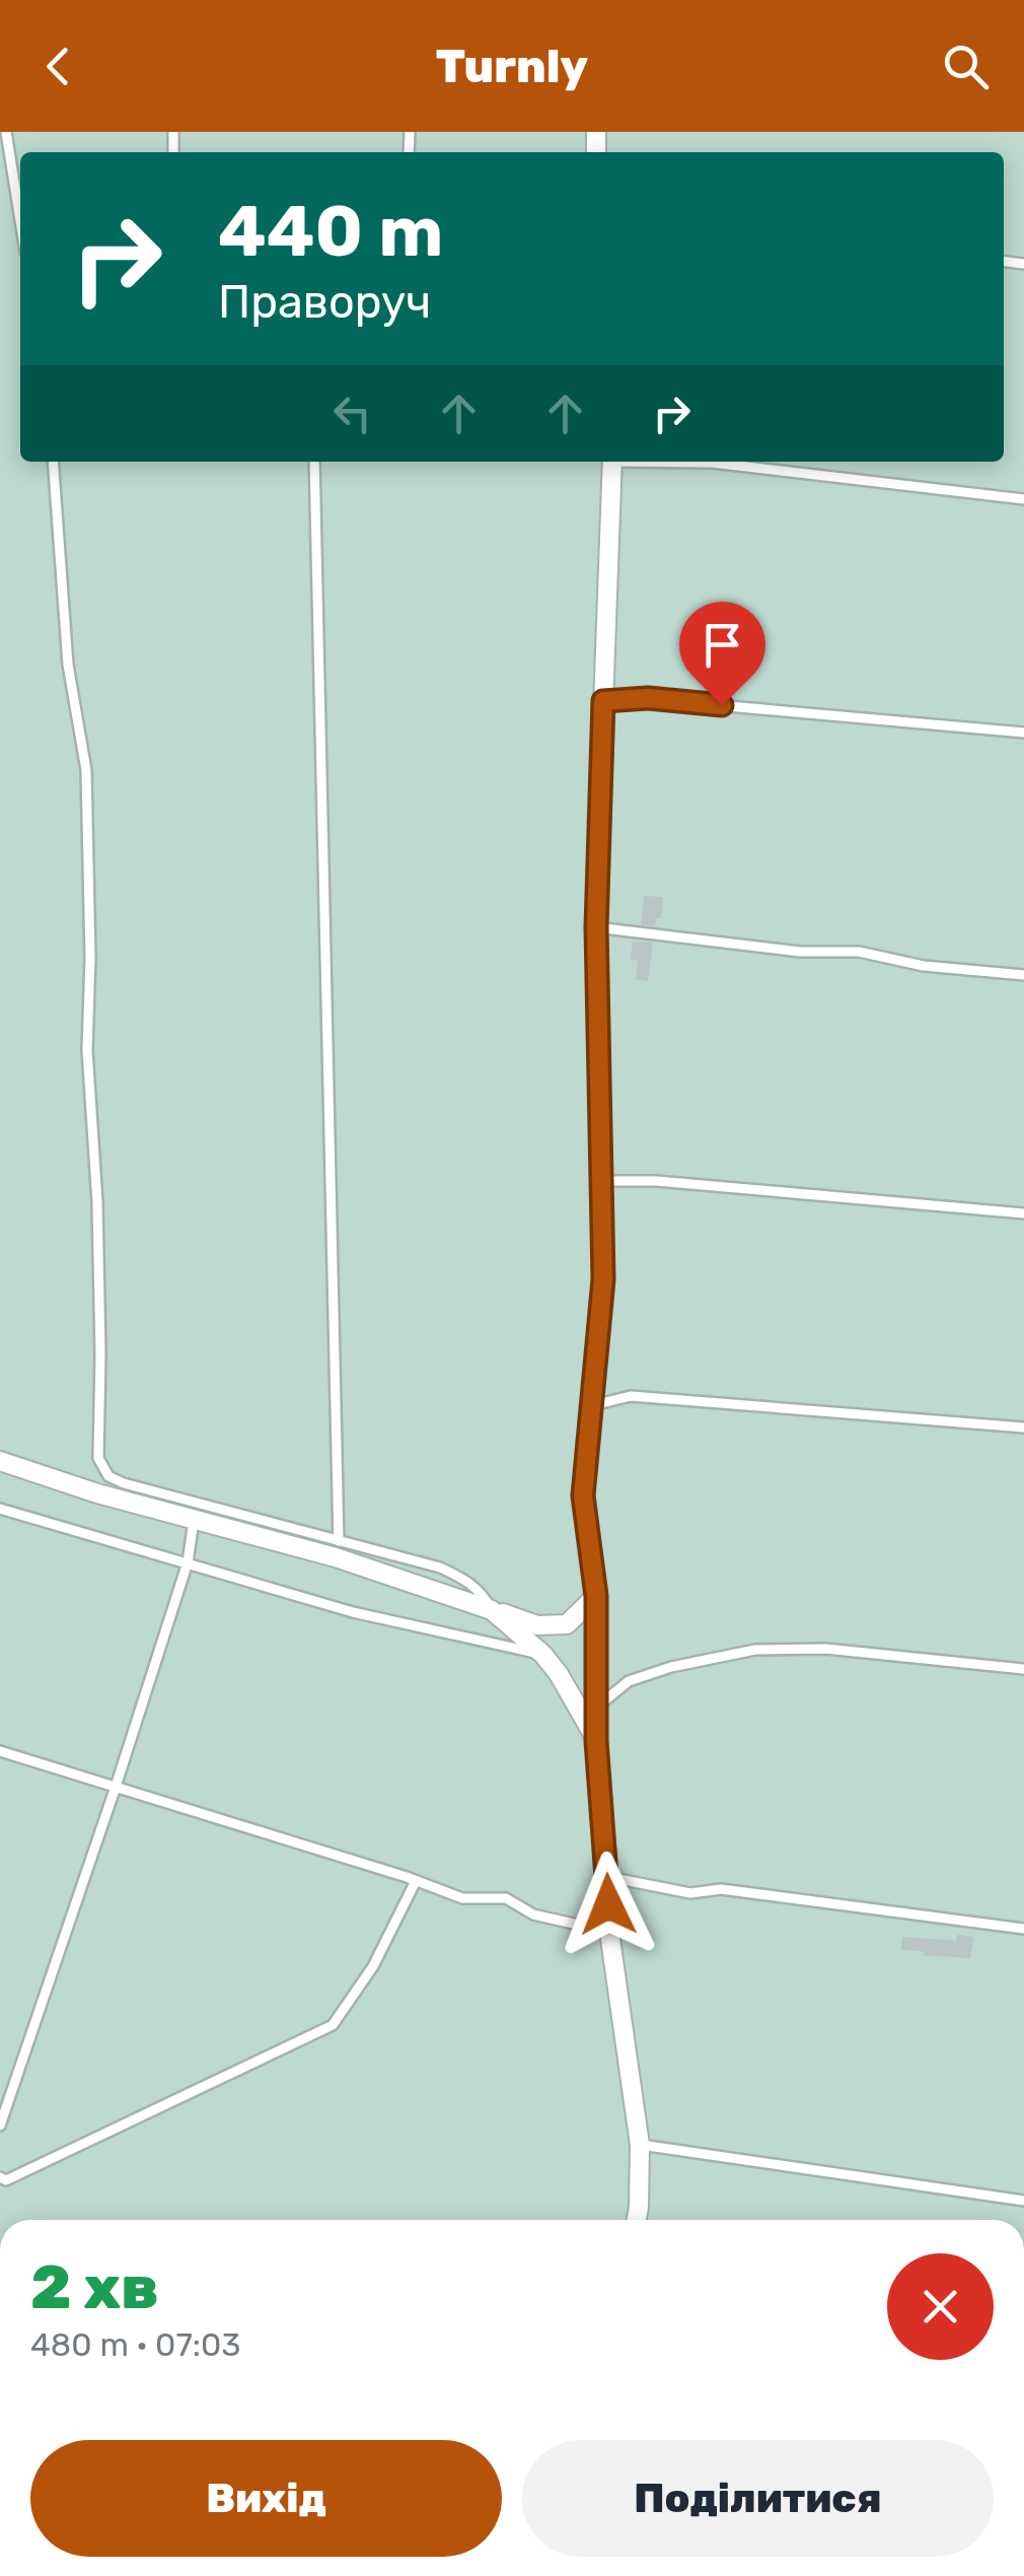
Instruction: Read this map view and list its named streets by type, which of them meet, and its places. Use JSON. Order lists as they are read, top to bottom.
{
  "page": {
    "header": "Turnly",
    "turn": ["440 m", "Праворуч"],
    "heading": ["2 хв", "480 m · 07:03"],
    "buttons": ["Вихід", "Поділитися"]
  }
}
